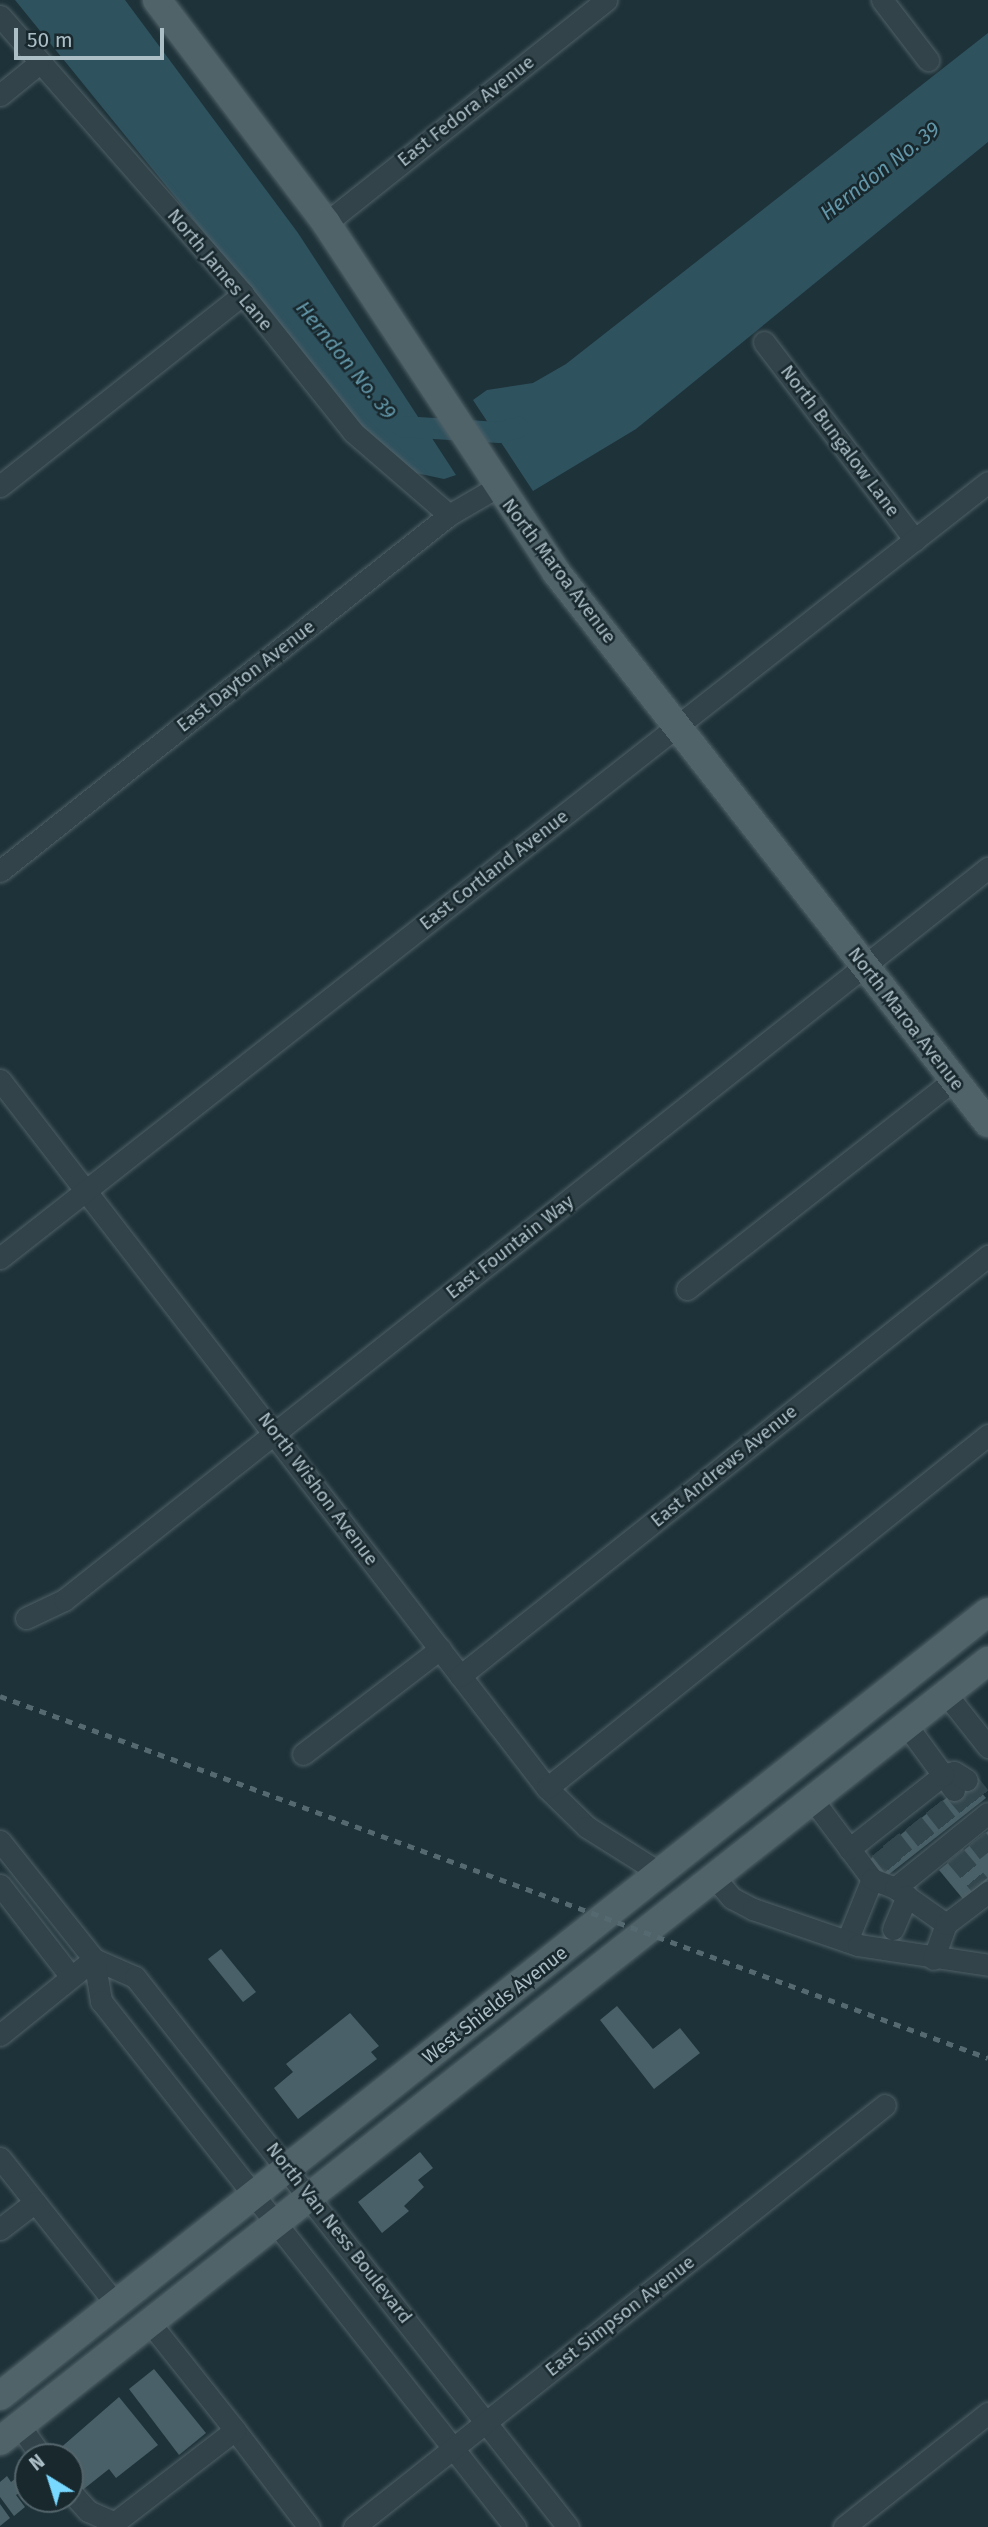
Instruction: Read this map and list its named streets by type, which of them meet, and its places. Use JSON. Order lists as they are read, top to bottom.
{
  "streets": {
    "main road": ["North Maroa Avenue", "West Shields Avenue"],
    "street": [
      "East Fedora Avenue",
      "North James Lane",
      "North Bungalow Lane",
      "East Dayton Avenue",
      "East Cortland Avenue",
      "East Fountain Way",
      "East Andrews Avenue",
      "North Wishon Avenue",
      "North Van Ness Boulevard",
      "East Simpson Avenue"
    ]
  },
  "crossings": [
    ["East Fedora Avenue", "North Maroa Avenue"],
    ["North James Lane", "East Dayton Avenue"],
    ["North Bungalow Lane", "East Cortland Avenue"],
    ["North Maroa Avenue", "East Dayton Avenue"],
    ["North Maroa Avenue", "East Cortland Avenue"],
    ["North Maroa Avenue", "East Fountain Way"],
    ["East Cortland Avenue", "North Wishon Avenue"],
    ["East Fountain Way", "North Wishon Avenue"],
    ["East Andrews Avenue", "North Wishon Avenue"],
    ["North Wishon Avenue", "West Shields Avenue"],
    ["West Shields Avenue", "North Van Ness Boulevard"],
    ["North Van Ness Boulevard", "East Simpson Avenue"]
  ],
  "water": ["Herndon No. 39"],
  "scale_bar": "50 m",
  "north": "top left"
}
